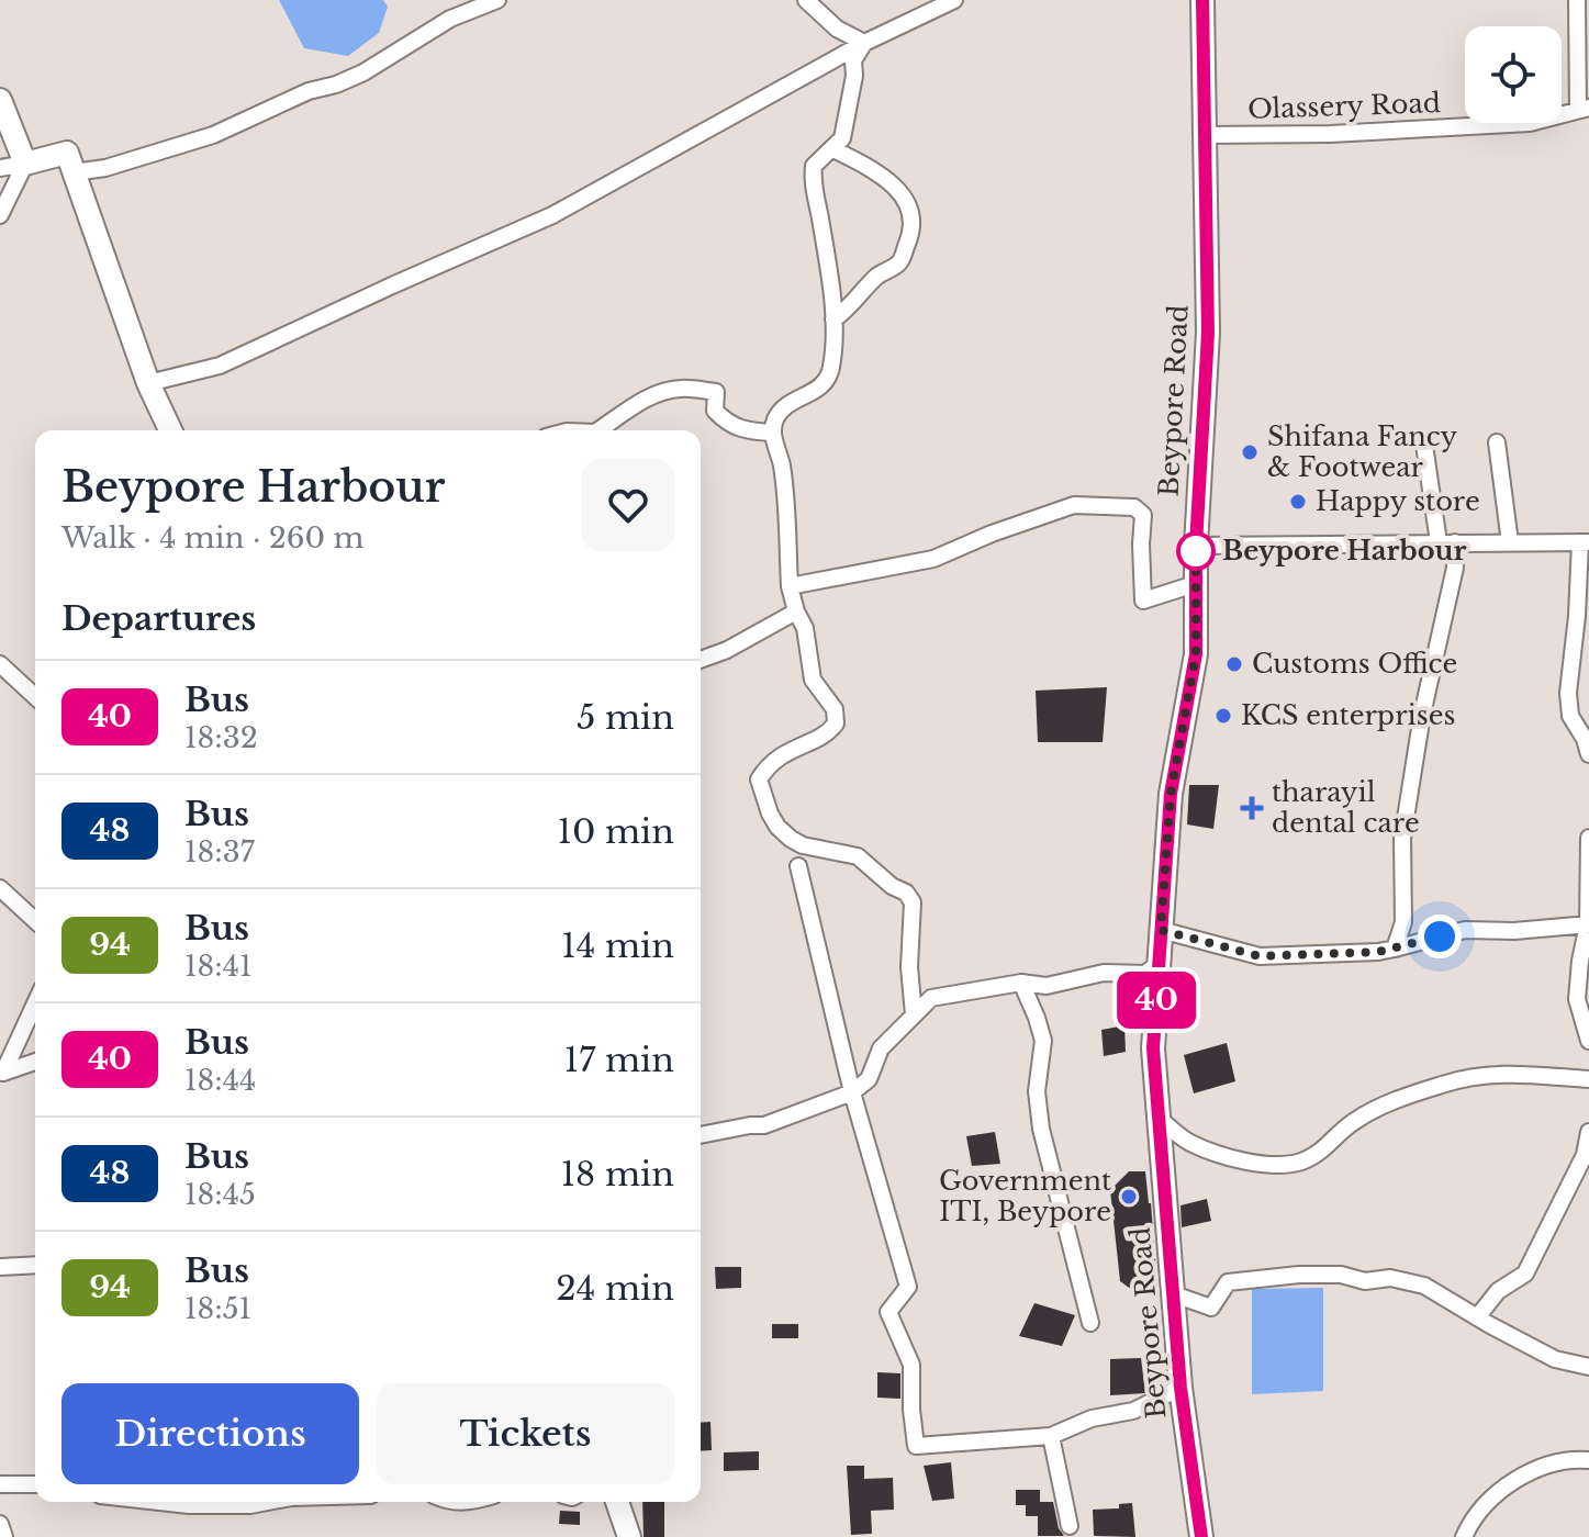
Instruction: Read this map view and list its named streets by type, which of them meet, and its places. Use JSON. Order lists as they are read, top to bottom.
{
  "streets": {
    "main road": ["Beypore Road"],
    "street": ["Olassery Road"]
  },
  "crossings": [
    ["Olassery Road", "Beypore Road"]
  ],
  "places": {
    "other": [
      "Shifana Fancy & Footwear",
      "Happy store",
      "Beypore Harbour",
      "Customs Office",
      "KCS enterprises",
      "Government ITI, Beypore"
    ],
    "health": ["tharayil dental care"]
  },
  "lines": ["bus line 40"],
  "page": {
    "on_map": "40",
    "heading": [
      ["Beypore Harbour", "Walk · 4 min · 260 m"],
      "Departures"
    ],
    "list": [
      {
        "mark": "40",
        "name": "Bus",
        "note": "18:32",
        "value": "5 min"
      },
      {
        "mark": "48",
        "name": "Bus",
        "note": "18:37",
        "value": "10 min"
      },
      {
        "mark": "94",
        "name": "Bus",
        "note": "18:41",
        "value": "14 min"
      },
      {
        "mark": "40",
        "name": "Bus",
        "note": "18:44",
        "value": "17 min"
      },
      {
        "mark": "48",
        "name": "Bus",
        "note": "18:45",
        "value": "18 min"
      },
      {
        "mark": "94",
        "name": "Bus",
        "note": "18:51",
        "value": "24 min"
      }
    ],
    "buttons": ["Directions", "Tickets"]
  }
}
